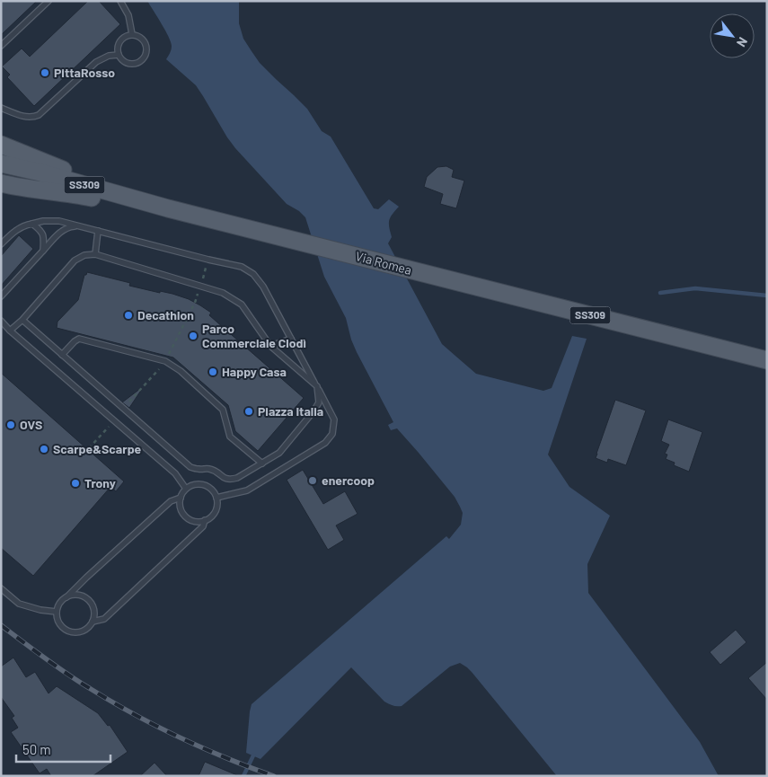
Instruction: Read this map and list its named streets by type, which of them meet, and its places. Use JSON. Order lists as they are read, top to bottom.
{
  "streets": {
    "main road": ["SS309", "Via Romea"]
  },
  "places": [
    "PittaRosso",
    "Decathlon",
    "Parco Commerciale Clodì",
    "Happy Casa",
    "Piazza Italia",
    "OVS",
    "Scarpe&Scarpe",
    "enercoop",
    "Trony"
  ],
  "scale_bar": "50 m",
  "north": "bottom right"
}
